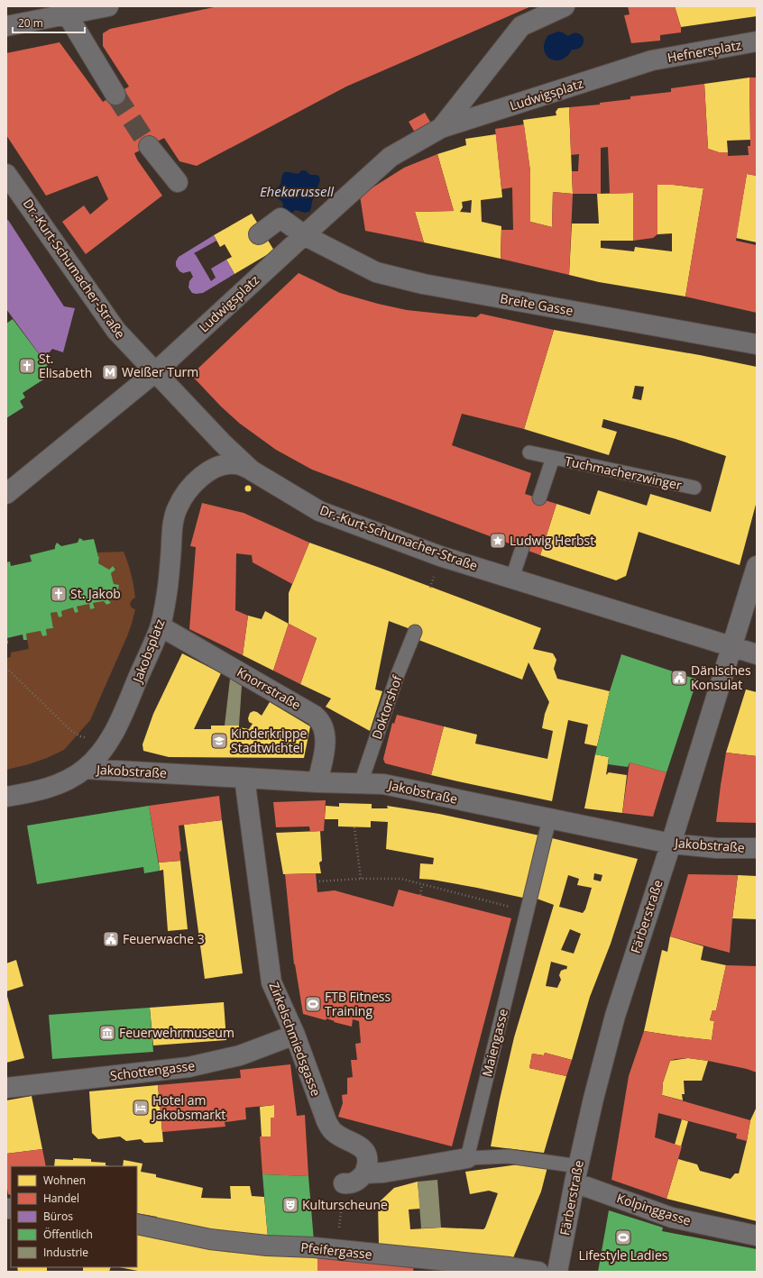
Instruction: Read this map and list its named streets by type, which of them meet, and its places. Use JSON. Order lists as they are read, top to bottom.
{
  "streets": {
    "street": [
      "Hefnersplatz",
      "Ludwigsplatz",
      "Dr.-Kurt-Schumacher-Straße",
      "Breite Gasse",
      "Jakobsplatz",
      "Knorrstraße",
      "Jakobstraße",
      "Färberstraße",
      "Zirkelschmiedsgasse",
      "Schottengasse",
      "Kolpinggasse",
      "Pfeifergasse"
    ],
    "lane": ["Tuchmacherzwinger", "Doktorshof", "Maiengasse"]
  },
  "crossings": [
    ["Hefnersplatz", "Ludwigsplatz"],
    ["Ludwigsplatz", "Dr.-Kurt-Schumacher-Straße"],
    ["Ludwigsplatz", "Breite Gasse"],
    ["Dr.-Kurt-Schumacher-Straße", "Jakobsplatz"],
    ["Dr.-Kurt-Schumacher-Straße", "Färberstraße"],
    ["Jakobsplatz", "Knorrstraße"],
    ["Jakobsplatz", "Jakobstraße"],
    ["Knorrstraße", "Jakobstraße"],
    ["Doktorshof", "Jakobstraße"],
    ["Jakobstraße", "Färberstraße"],
    ["Jakobstraße", "Zirkelschmiedsgasse"],
    ["Jakobstraße", "Maiengasse"],
    ["Färberstraße", "Kolpinggasse"],
    ["Zirkelschmiedsgasse", "Schottengasse"]
  ],
  "water": ["Ehekarussell"],
  "places": {
    "church": ["St. Elisabeth", "St. Jakob"],
    "metro station": ["Weißer Turm"],
    "place": ["Ludwig Herbst"],
    "public building": ["Dänisches Konsulat", "Feuerwache 3"],
    "school or university": ["Kinderkrippe Stadtwichtel"],
    "sports": ["FTB Fitness Training", "Lifestyle Ladies"],
    "museum": ["Feuerwehrmuseum"],
    "hotel": ["Hotel am Jakobsmarkt"],
    "theatre": ["Kulturscheune"]
  },
  "legend": [
    "Wohnen",
    "Handel",
    "Büros",
    "Öffentlich",
    "Industrie"
  ],
  "scale_bar": "20 m"
}
